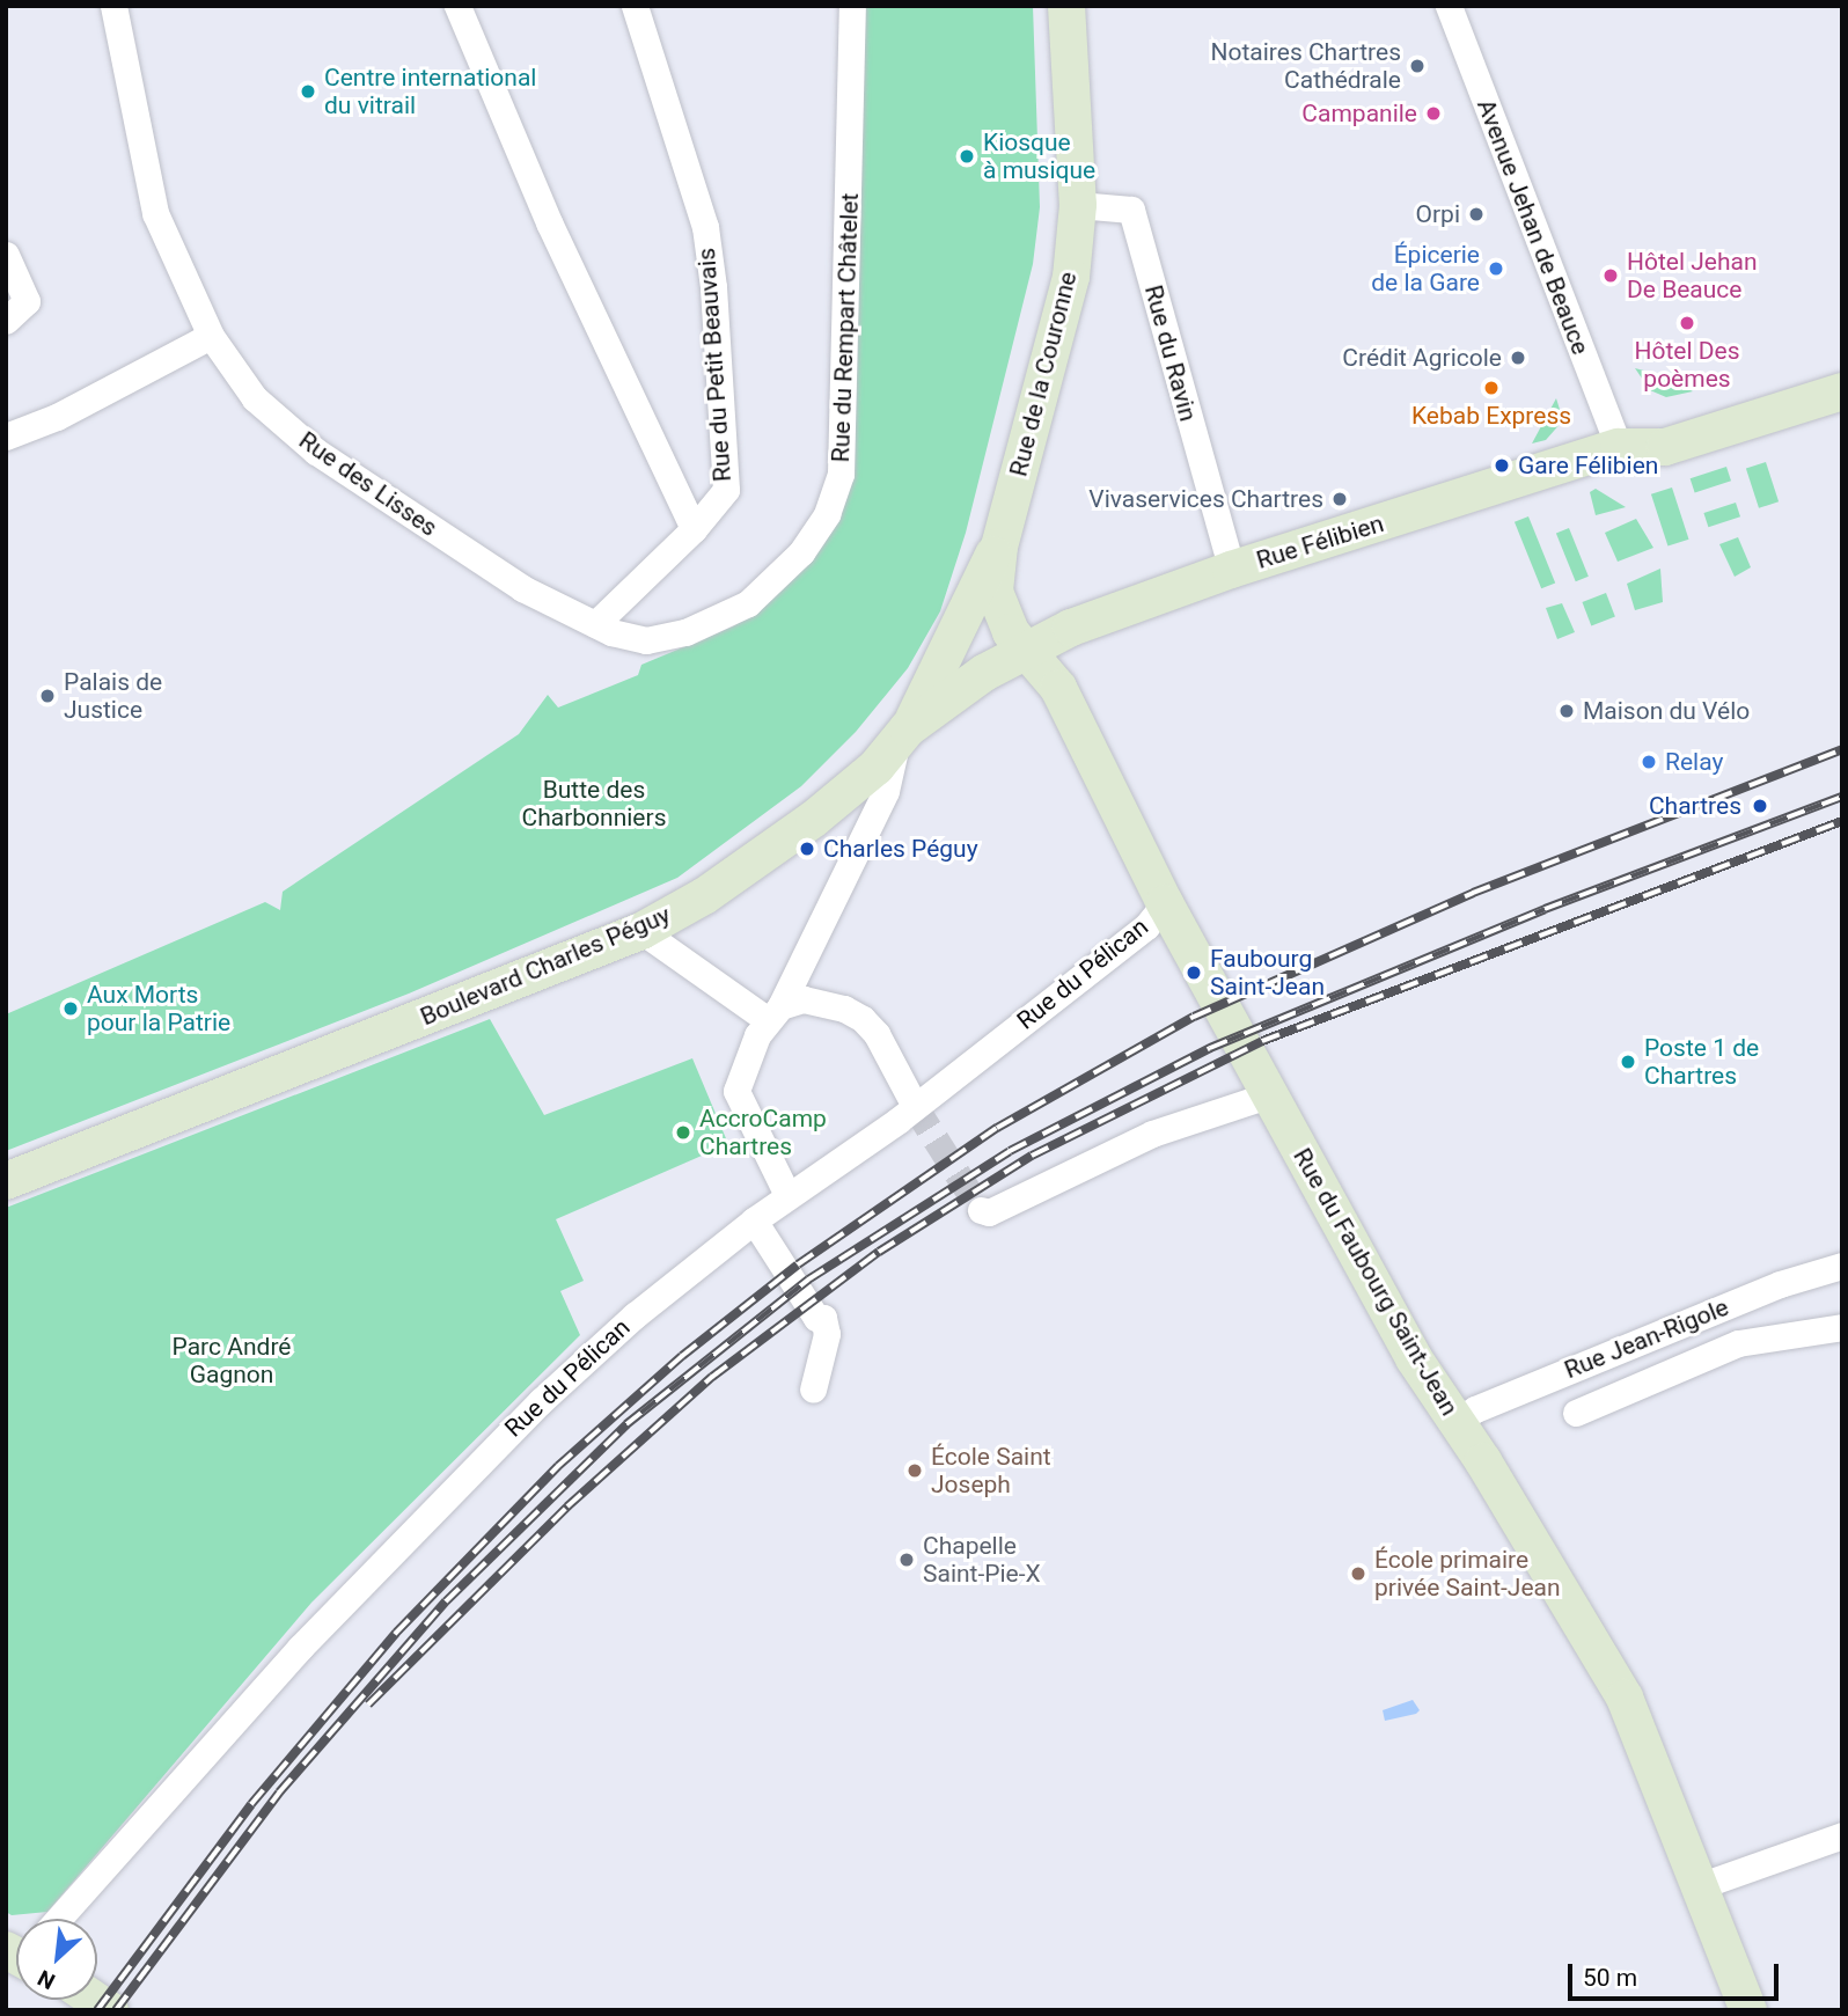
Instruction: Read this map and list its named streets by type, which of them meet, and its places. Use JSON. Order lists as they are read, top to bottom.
{
  "streets": {
    "main road": [
      "Rue de la Couronne",
      "Rue Félibien",
      "Boulevard Charles Péguy",
      "Rue du Faubourg Saint-Jean"
    ],
    "street": [
      "Avenue Jehan de Beauce",
      "Rue du Rempart Châtelet",
      "Rue du Ravin",
      "Rue du Petit Beauvais",
      "Rue des Lisses",
      "Rue du Pélican",
      "Rue Jean-Rigole"
    ]
  },
  "crossings": [
    ["Avenue Jehan de Beauce", "Rue Félibien"],
    ["Rue du Rempart Châtelet", "Rue des Lisses"],
    ["Rue du Ravin", "Rue de la Couronne"],
    ["Rue du Petit Beauvais", "Rue des Lisses"],
    ["Rue de la Couronne", "Rue Félibien"],
    ["Rue de la Couronne", "Boulevard Charles Péguy"],
    ["Rue de la Couronne", "Rue du Faubourg Saint-Jean"],
    ["Rue Félibien", "Boulevard Charles Péguy"],
    ["Rue Félibien", "Rue du Faubourg Saint-Jean"],
    ["Boulevard Charles Péguy", "Rue du Faubourg Saint-Jean"],
    ["Rue du Pélican", "Rue du Faubourg Saint-Jean"],
    ["Rue du Faubourg Saint-Jean", "Rue Jean-Rigole"]
  ],
  "parks": ["Butte des Charbonniers", "Parc André Gagnon"],
  "places": [
    "Notaires Chartres Cathédrale",
    "Centre international du vitrail",
    "Campanile",
    "Kiosque à musique",
    "Orpi",
    "Épicerie de la Gare",
    "Hôtel Jehan De Beauce",
    "Hôtel Des poèmes",
    "Crédit Agricole",
    "Kebab Express",
    "Gare Félibien",
    "Vivaservices Chartres",
    "Palais de Justice",
    "Maison du Vélo",
    "Relay",
    "Chartres",
    "Charles Péguy",
    "Faubourg Saint-Jean",
    "Aux Morts pour la Patrie",
    "Poste 1 de Chartres",
    "AccroCamp Chartres",
    "École Saint Joseph",
    "Chapelle Saint-Pie-X",
    "École primaire privée Saint-Jean"
  ],
  "scale_bar": "50 m",
  "north": "bottom left"
}
